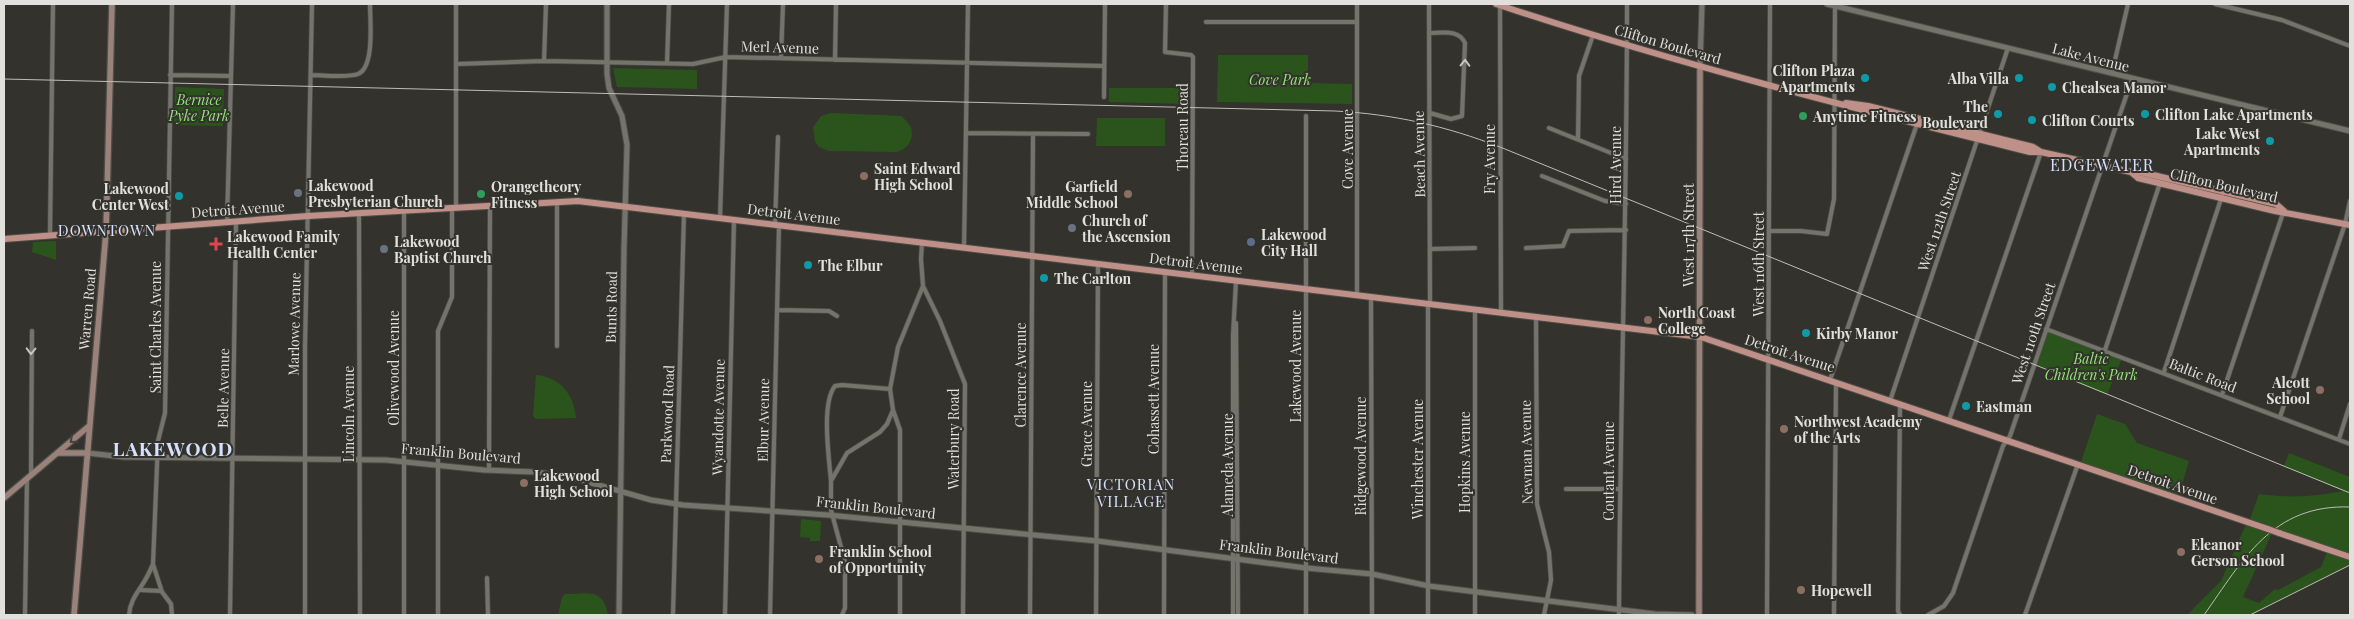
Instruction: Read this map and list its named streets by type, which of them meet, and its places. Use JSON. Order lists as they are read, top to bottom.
{
  "streets": {
    "main road": [
      "Clifton Boulevard",
      "Detroit Avenue",
      "West 117th Street",
      "Warren Road",
      "Franklin Boulevard"
    ],
    "street": [
      "Merl Avenue",
      "Lake Avenue",
      "Thoreau Road",
      "Cove Avenue",
      "Beach Avenue",
      "Fry Avenue",
      "Hird Avenue",
      "West 112th Street",
      "West 116th Street",
      "Bunts Road",
      "Marlowe Avenue",
      "Saint Charles Avenue",
      "West 110th Street",
      "Lakewood Avenue",
      "Olivewood Avenue",
      "Clarence Avenue",
      "Baltic Road",
      "Belle Avenue",
      "Cohassett Avenue",
      "Lincoln Avenue",
      "Parkwood Road",
      "Wyandotte Avenue",
      "Elbur Avenue",
      "Grace Avenue",
      "Waterbury Road",
      "Newman Avenue",
      "Ridgewood Avenue",
      "Winchester Avenue",
      "Hopkins Avenue",
      "Alameda Avenue",
      "Coutant Avenue"
    ]
  },
  "crossings": [
    ["Clifton Boulevard", "Fry Avenue"],
    ["Clifton Boulevard", "Hird Avenue"],
    ["Clifton Boulevard", "West 112th Street"],
    ["Clifton Boulevard", "West 117th Street"],
    ["Clifton Boulevard", "West 116th Street"],
    ["Clifton Boulevard", "West 110th Street"],
    ["Merl Avenue", "Bunts Road"],
    ["Lake Avenue", "West 112th Street"],
    ["Lake Avenue", "West 110th Street"],
    ["Thoreau Road", "Detroit Avenue"],
    ["Cove Avenue", "Detroit Avenue"],
    ["Beach Avenue", "Detroit Avenue"],
    ["Beach Avenue", "Winchester Avenue"],
    ["Fry Avenue", "Detroit Avenue"],
    ["Hird Avenue", "Detroit Avenue"],
    ["Hird Avenue", "Coutant Avenue"],
    ["Detroit Avenue", "West 112th Street"],
    ["Detroit Avenue", "West 117th Street"],
    ["Detroit Avenue", "West 116th Street"],
    ["Detroit Avenue", "Bunts Road"],
    ["Detroit Avenue", "Warren Road"],
    ["Detroit Avenue", "Marlowe Avenue"],
    ["Detroit Avenue", "Saint Charles Avenue"],
    ["Detroit Avenue", "West 110th Street"],
    ["Detroit Avenue", "Lakewood Avenue"],
    ["Detroit Avenue", "Olivewood Avenue"],
    ["Detroit Avenue", "Clarence Avenue"],
    ["Detroit Avenue", "Belle Avenue"],
    ["Detroit Avenue", "Cohassett Avenue"],
    ["Detroit Avenue", "Lincoln Avenue"],
    ["Detroit Avenue", "Parkwood Road"],
    ["Detroit Avenue", "Wyandotte Avenue"],
    ["Detroit Avenue", "Elbur Avenue"],
    ["Detroit Avenue", "Grace Avenue"],
    ["Detroit Avenue", "Waterbury Road"],
    ["Detroit Avenue", "Newman Avenue"],
    ["Detroit Avenue", "Ridgewood Avenue"],
    ["Detroit Avenue", "Winchester Avenue"],
    ["Detroit Avenue", "Hopkins Avenue"],
    ["Detroit Avenue", "Alameda Avenue"],
    ["Detroit Avenue", "Coutant Avenue"],
    ["Bunts Road", "Franklin Boulevard"],
    ["Warren Road", "Franklin Boulevard"],
    ["Marlowe Avenue", "Franklin Boulevard"],
    ["Saint Charles Avenue", "Franklin Boulevard"],
    ["West 110th Street", "Baltic Road"],
    ["Lakewood Avenue", "Franklin Boulevard"],
    ["Olivewood Avenue", "Franklin Boulevard"],
    ["Clarence Avenue", "Franklin Boulevard"],
    ["Belle Avenue", "Franklin Boulevard"],
    ["Cohassett Avenue", "Franklin Boulevard"],
    ["Lincoln Avenue", "Franklin Boulevard"],
    ["Parkwood Road", "Franklin Boulevard"],
    ["Wyandotte Avenue", "Franklin Boulevard"],
    ["Elbur Avenue", "Franklin Boulevard"],
    ["Grace Avenue", "Franklin Boulevard"],
    ["Waterbury Road", "Franklin Boulevard"],
    ["Newman Avenue", "Franklin Boulevard"],
    ["Franklin Boulevard", "Ridgewood Avenue"],
    ["Franklin Boulevard", "Winchester Avenue"],
    ["Franklin Boulevard", "Hopkins Avenue"],
    ["Franklin Boulevard", "Alameda Avenue"],
    ["Franklin Boulevard", "Coutant Avenue"]
  ],
  "districts": [
    "EDGEWATER",
    "DOWNTOWN",
    "LAKEWOOD",
    "VICTORIAN VILLAGE"
  ],
  "parks": ["Cove Park", "Bernice Pyke Park", "Baltic Children's Park"],
  "places": {
    "other": [
      "Clifton Plaza Apartments",
      "Alba Villa",
      "Chealsea Manor",
      "The Boulevard",
      "Clifton Lake Apartments",
      "Anytime Fitness",
      "Clifton Courts",
      "Lake West Apartments",
      "Saint Edward High School",
      "Lakewood Presbyterian Church",
      "Orangetheory Fitness",
      "Garfield Middle School",
      "Lakewood Center West",
      "Church of the Ascension",
      "Lakewood City Hall",
      "Lakewood Baptist Church",
      "The Elbur",
      "The Carlton",
      "North Coast College",
      "Kirby Manor",
      "Alcott School",
      "Eastman",
      "Northwest Academy of the Arts",
      "Lakewood High School",
      "Eleanor Gerson School",
      "Franklin School of Opportunity",
      "Hopewell"
    ],
    "health": ["Lakewood Family Health Center"]
  }
}
